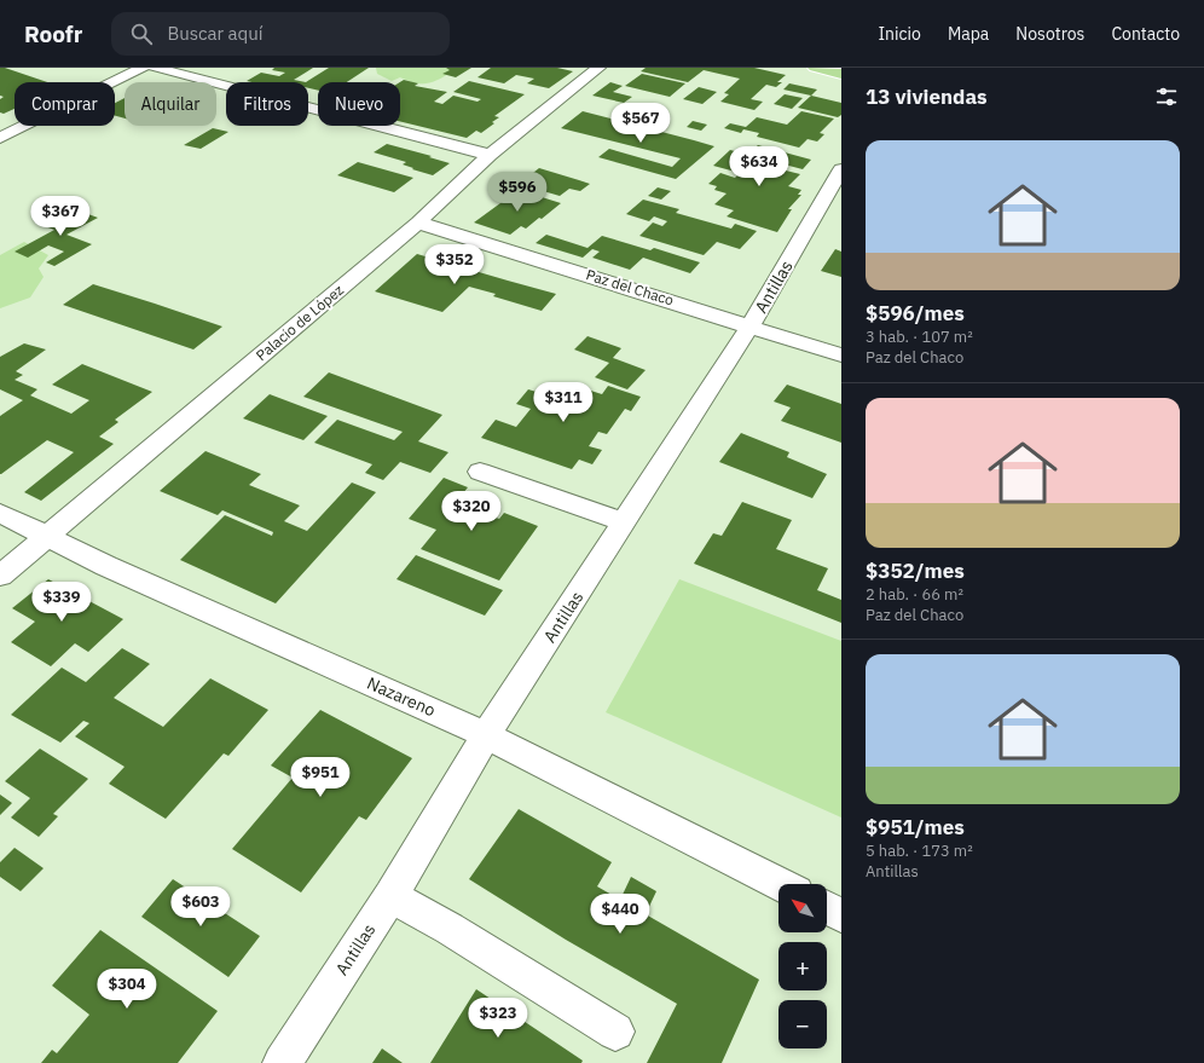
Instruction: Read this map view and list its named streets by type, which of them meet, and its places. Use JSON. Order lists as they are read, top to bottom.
{
  "streets": {
    "street": [
      "Antillas",
      "Paz del Chaco",
      "Palacio de López",
      "Nazareno"
    ]
  },
  "crossings": [
    ["Antillas", "Paz del Chaco"],
    ["Antillas", "Nazareno"],
    ["Paz del Chaco", "Palacio de López"],
    ["Palacio de López", "Nazareno"]
  ],
  "north": "top left",
  "page": {
    "header": "Roofr",
    "search": "Buscar aquí",
    "nav": [
      "Inicio",
      "Mapa",
      "Nosotros",
      "Contacto"
    ],
    "heading": "13 viviendas",
    "chip": [
      "Comprar",
      "Alquilar",
      "Filtros",
      "Nuevo"
    ],
    "price": [
      "$567",
      "$634",
      "$596",
      "$367",
      "$352",
      "$311",
      "$320",
      "$339",
      "$951",
      "$603",
      "$440",
      "$304",
      "$323"
    ],
    "list": [
      {
        "name": "$596/mes",
        "note": "3 hab. · 107 m² · Paz del Chaco"
      },
      {
        "name": "$352/mes",
        "note": "2 hab. · 66 m² · Paz del Chaco"
      },
      {
        "name": "$951/mes",
        "note": "5 hab. · 173 m² · Antillas"
      }
    ],
    "map_buttons": ["+", "−"]
  }
}
